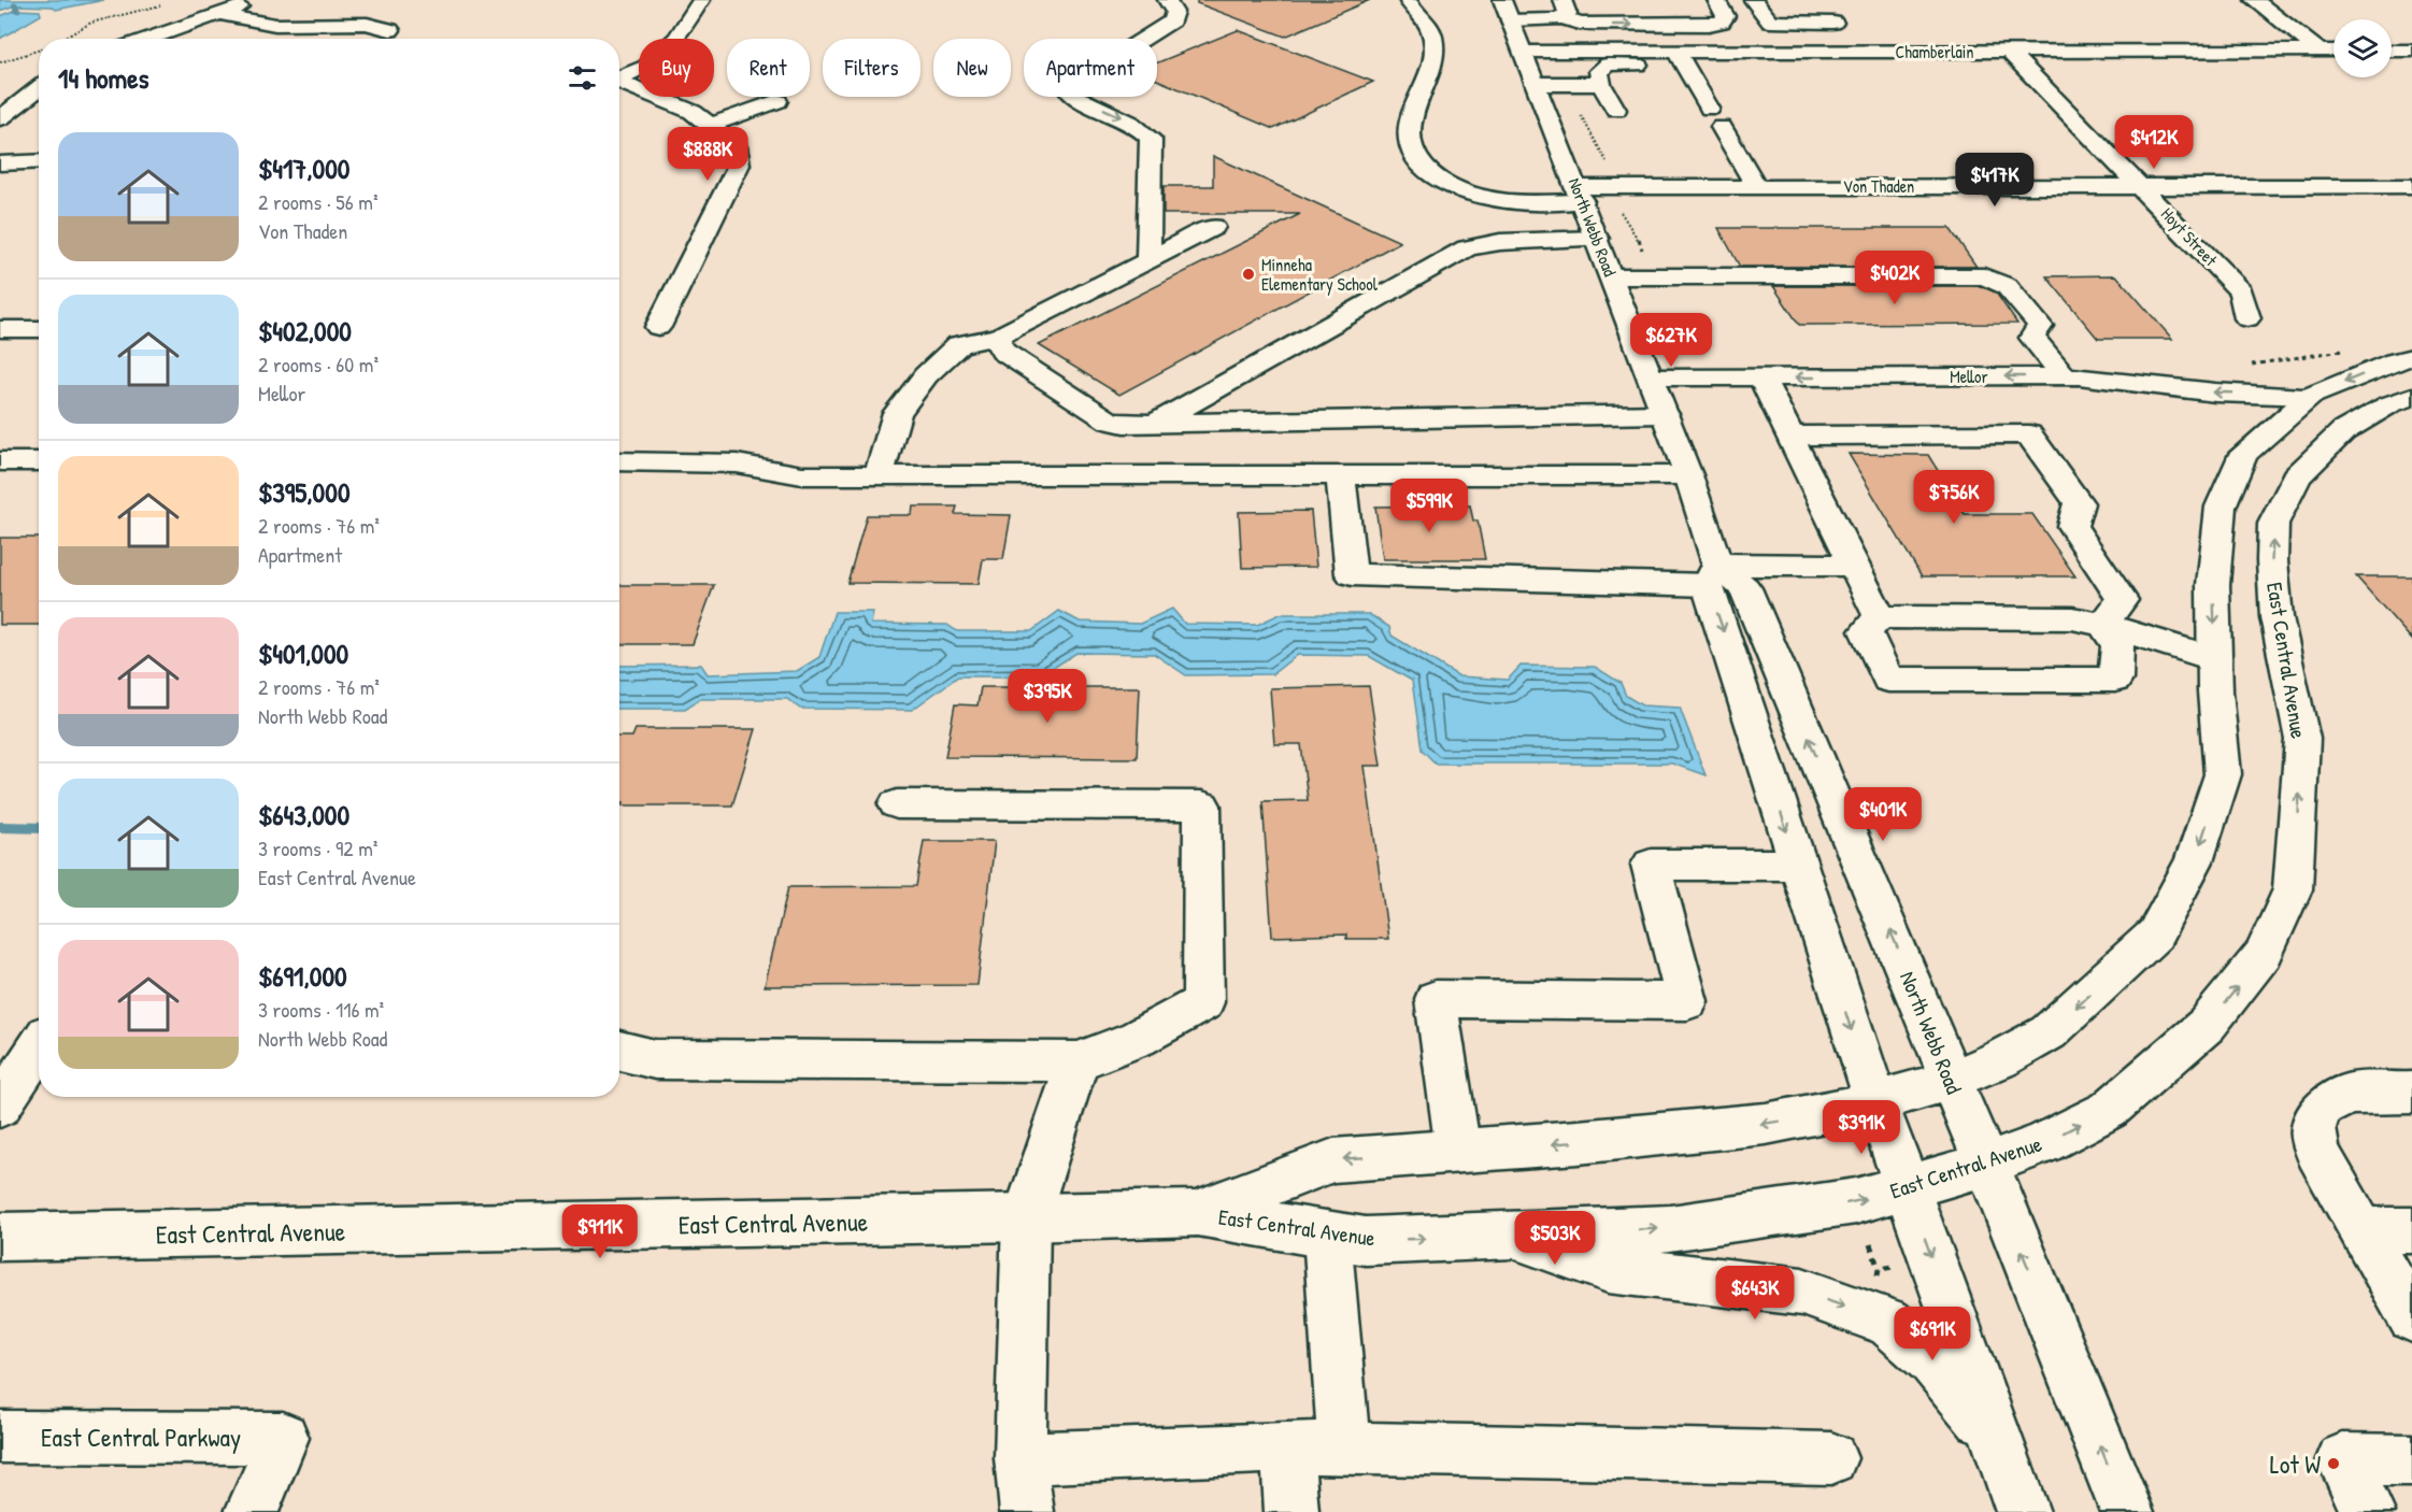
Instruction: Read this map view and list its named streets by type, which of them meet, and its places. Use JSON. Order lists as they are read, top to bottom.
{
  "streets": {
    "main road": [
      "Chamberlain",
      "Von Thaden",
      "North Webb Road",
      "Hoyt Street",
      "Mellor",
      "East Central Avenue",
      "East Central Parkway"
    ]
  },
  "crossings": [
    ["Chamberlain", "North Webb Road"],
    ["Chamberlain", "Hoyt Street"],
    ["Von Thaden", "North Webb Road"],
    ["Von Thaden", "Hoyt Street"],
    ["North Webb Road", "Mellor"],
    ["North Webb Road", "East Central Avenue"],
    ["Mellor", "East Central Avenue"]
  ],
  "places": ["Minneha Elementary School", "Lot W"],
  "page": {
    "chip": [
      "Buy",
      "Rent",
      "Filters",
      "New",
      "Apartment"
    ],
    "heading": "14 homes",
    "price": [
      "$412K",
      "$888K",
      "$417K",
      "$402K",
      "$627K",
      "$756K",
      "$599K",
      "$395K",
      "$401K",
      "$391K",
      "$911K",
      "$503K",
      "$643K",
      "$691K"
    ],
    "list": [
      {
        "name": "$417,000",
        "note": "2 rooms · 56 m² · Von Thaden"
      },
      {
        "name": "$402,000",
        "note": "2 rooms · 60 m² · Mellor"
      },
      {
        "name": "$395,000",
        "note": "2 rooms · 76 m² · Apartment"
      },
      {
        "name": "$401,000",
        "note": "2 rooms · 76 m² · North Webb Road"
      },
      {
        "name": "$643,000",
        "note": "3 rooms · 92 m² · East Central Avenue"
      },
      {
        "name": "$691,000",
        "note": "3 rooms · 116 m² · North Webb Road"
      }
    ]
  }
}
